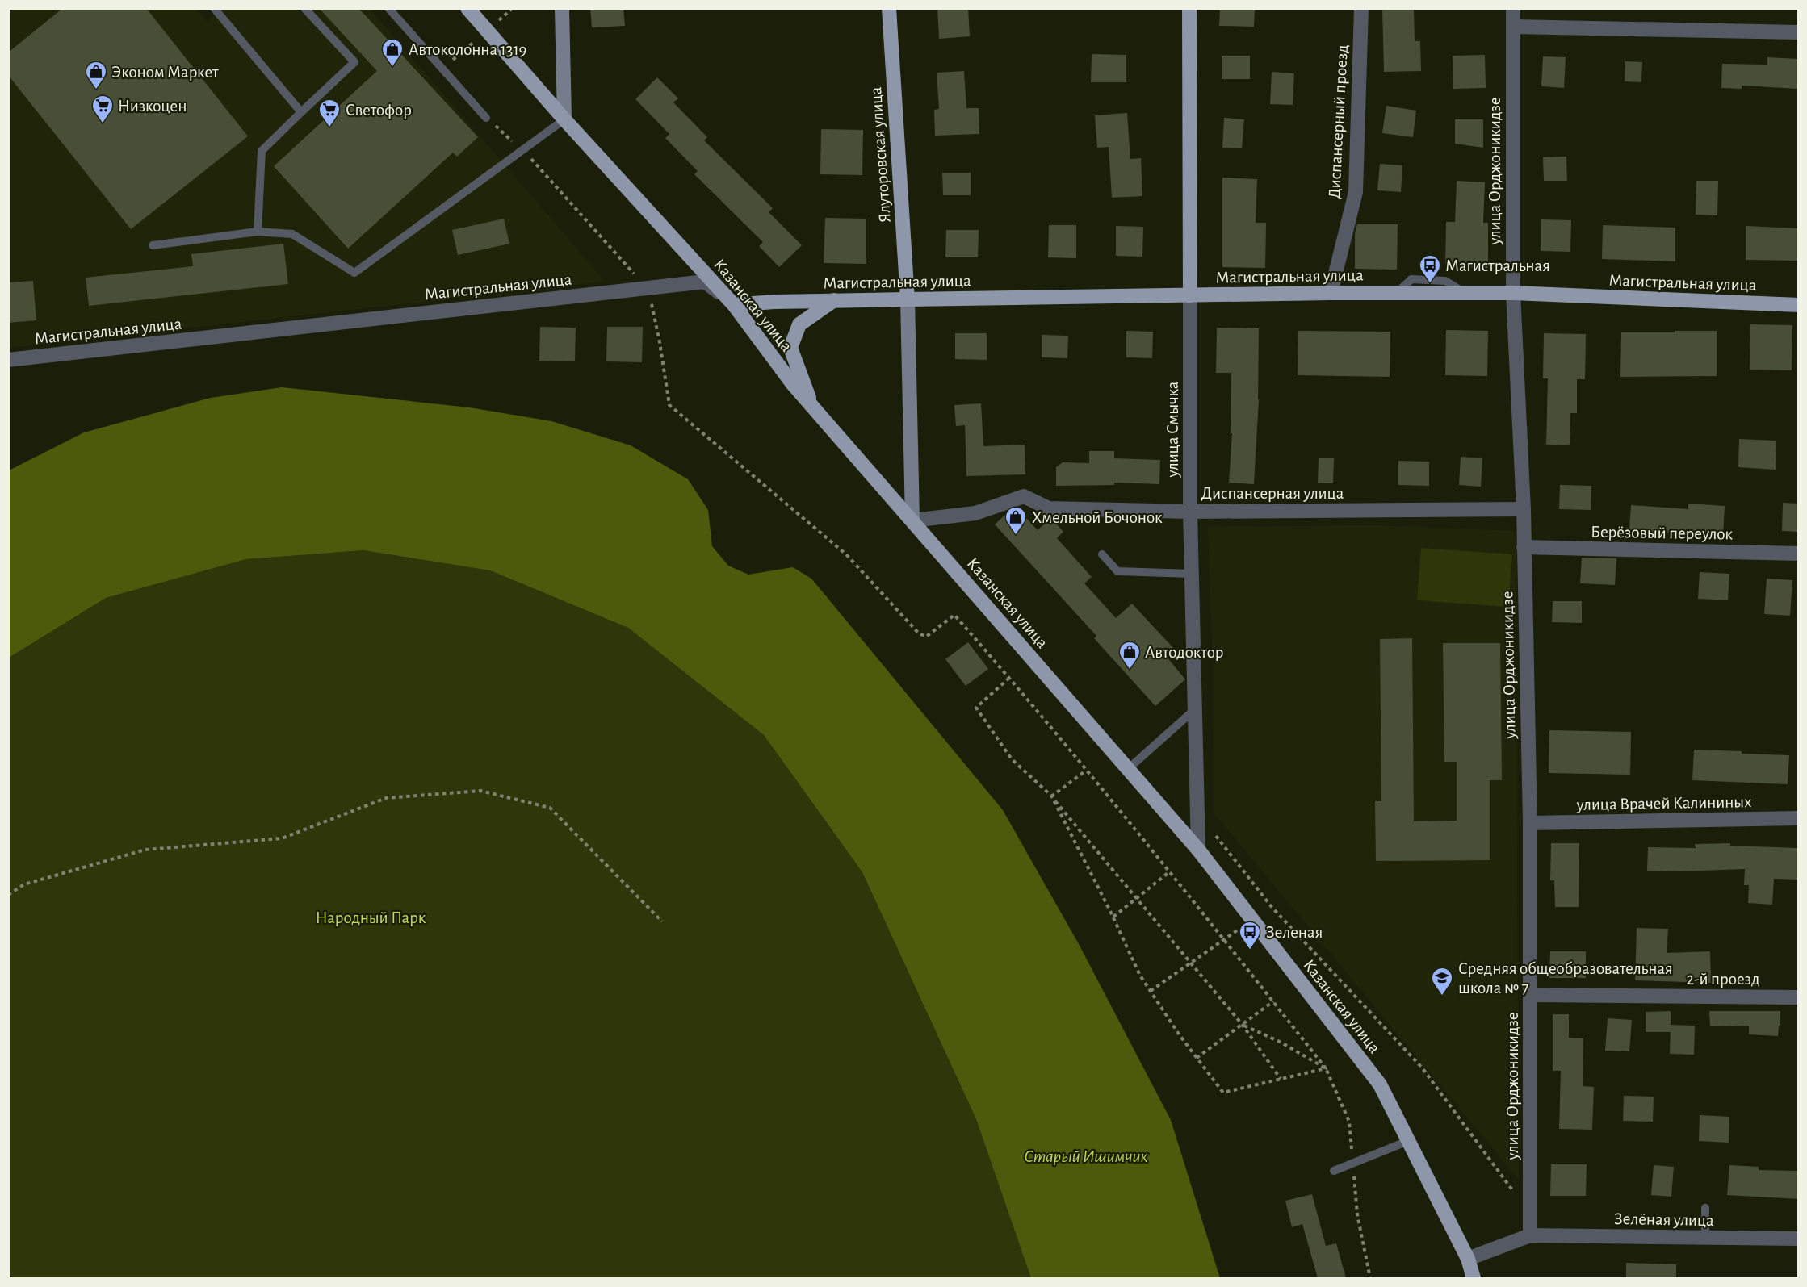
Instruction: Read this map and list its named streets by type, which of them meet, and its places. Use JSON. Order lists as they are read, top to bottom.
{
  "streets": {
    "main road": [
      "Ялуторовская улица",
      "Магистральная улица",
      "Казанская улица",
      "улица Смычка"
    ],
    "street": [
      "Диспансерный проезд",
      "улица Орджоникидзе",
      "Диспансерная улица",
      "Берёзовый переулок",
      "улица Врачей Калининых",
      "2-й проезд",
      "Зелёная улица"
    ]
  },
  "crossings": [
    ["Диспансерный проезд", "Магистральная улица"],
    ["Ялуторовская улица", "Магистральная улица"],
    ["улица Орджоникидзе", "Магистральная улица"],
    ["улица Орджоникидзе", "Диспансерная улица"],
    ["улица Орджоникидзе", "Берёзовый переулок"],
    ["улица Орджоникидзе", "улица Врачей Калининых"],
    ["улица Орджоникидзе", "2-й проезд"],
    ["улица Орджоникидзе", "Зелёная улица"],
    ["Магистральная улица", "Казанская улица"],
    ["Магистральная улица", "улица Смычка"],
    ["Казанская улица", "улица Смычка"],
    ["Казанская улица", "Диспансерная улица"],
    ["улица Смычка", "Диспансерная улица"]
  ],
  "water": ["Старый Ишимчик"],
  "parks": ["Народный Парк"],
  "places": {
    "shop": [
      "Автоколонна 1319",
      "Эконом Маркет",
      "Хмельной Бочонок",
      "Автодоктор"
    ],
    "supermarket": ["Низкоцен", "Светофор"],
    "bus stop": ["Магистральная", "Зеленая"],
    "school or university": ["Средняя общеобразовательная школа № 7"]
  }
}
